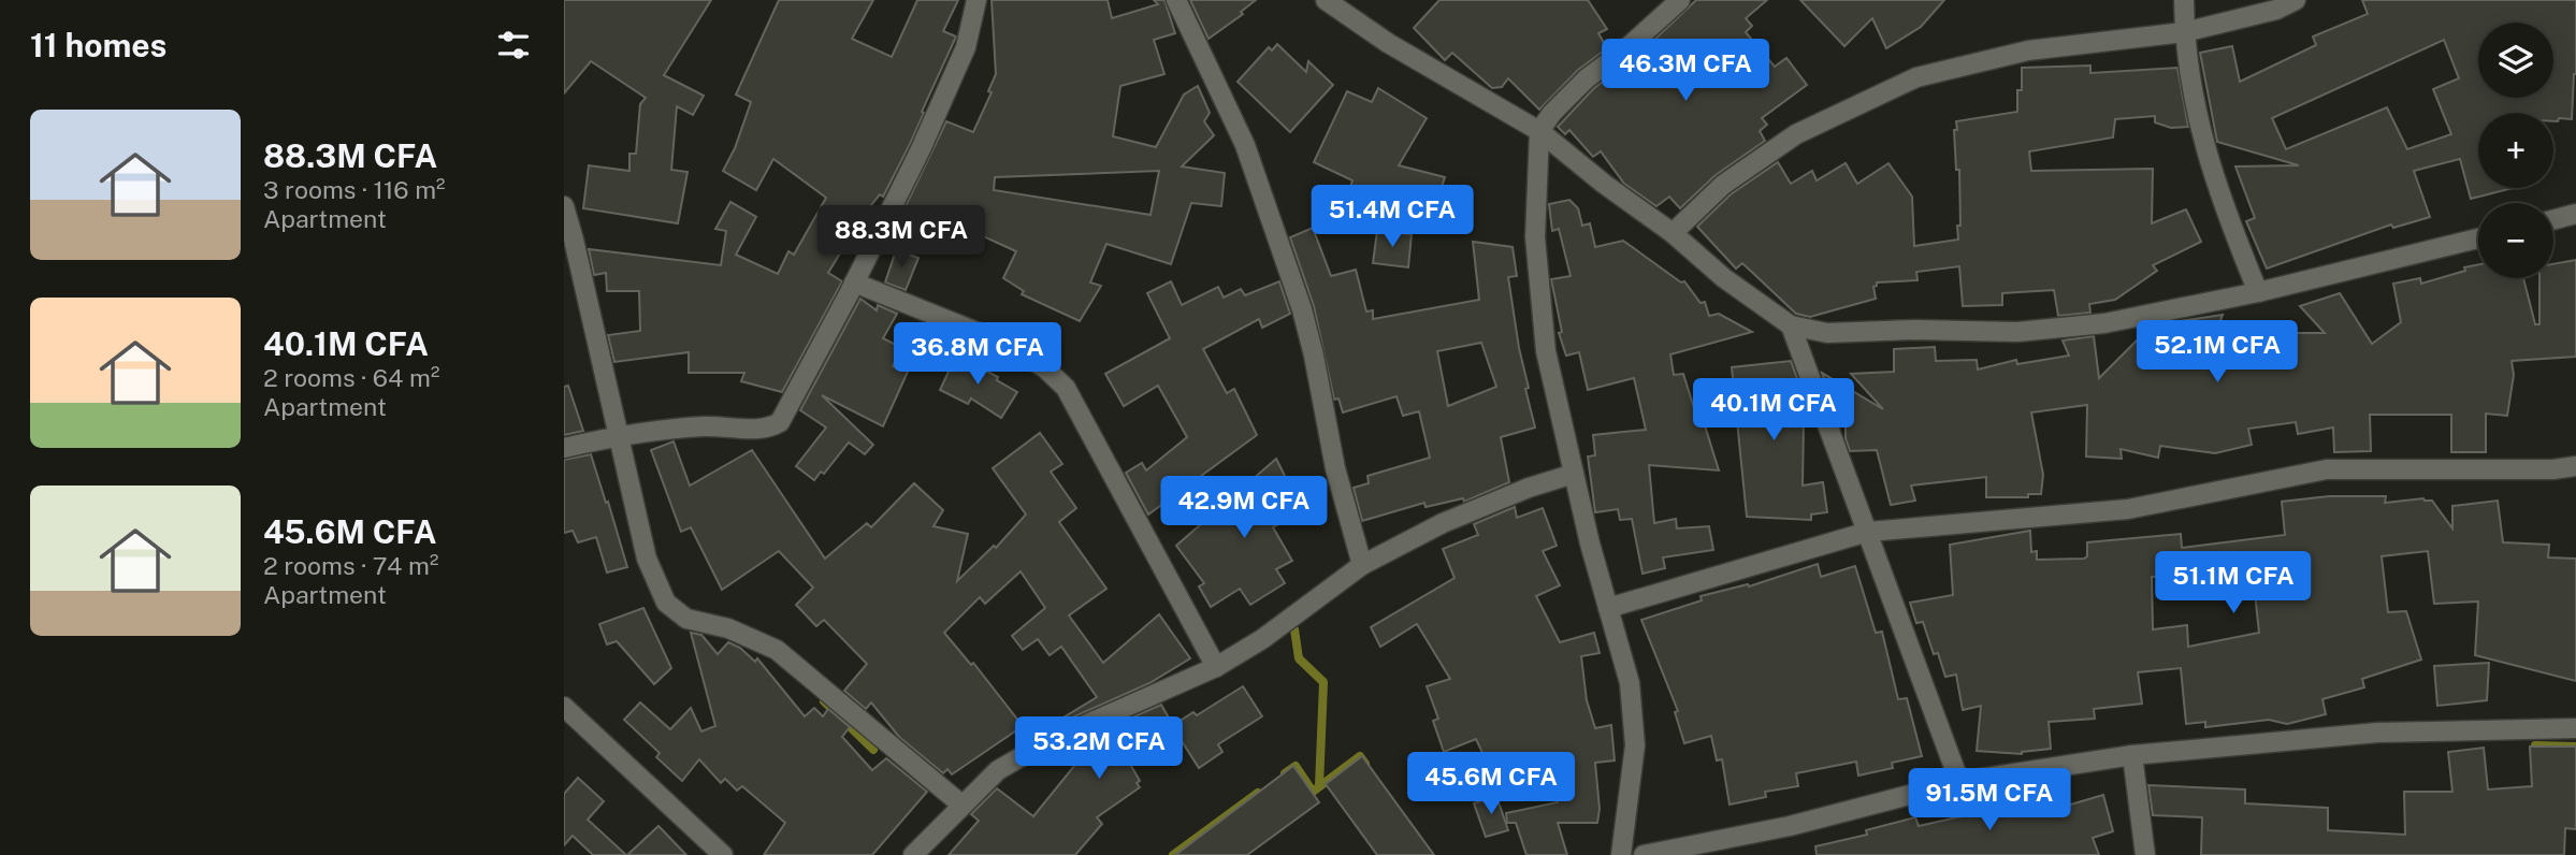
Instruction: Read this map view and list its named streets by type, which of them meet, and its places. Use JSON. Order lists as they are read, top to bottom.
{
  "page": {
    "heading": "11 homes",
    "map_buttons": ["+", "−"],
    "price": [
      "46.3M CFA",
      "51.4M CFA",
      "88.3M CFA",
      "52.1M CFA",
      "36.8M CFA",
      "40.1M CFA",
      "42.9M CFA",
      "51.1M CFA",
      "53.2M CFA",
      "45.6M CFA",
      "91.5M CFA"
    ],
    "list": [
      {
        "name": "88.3M CFA",
        "note": "3 rooms · 116 m² · Apartment"
      },
      {
        "name": "40.1M CFA",
        "note": "2 rooms · 64 m² · Apartment"
      },
      {
        "name": "45.6M CFA",
        "note": "2 rooms · 74 m² · Apartment"
      }
    ]
  }
}
